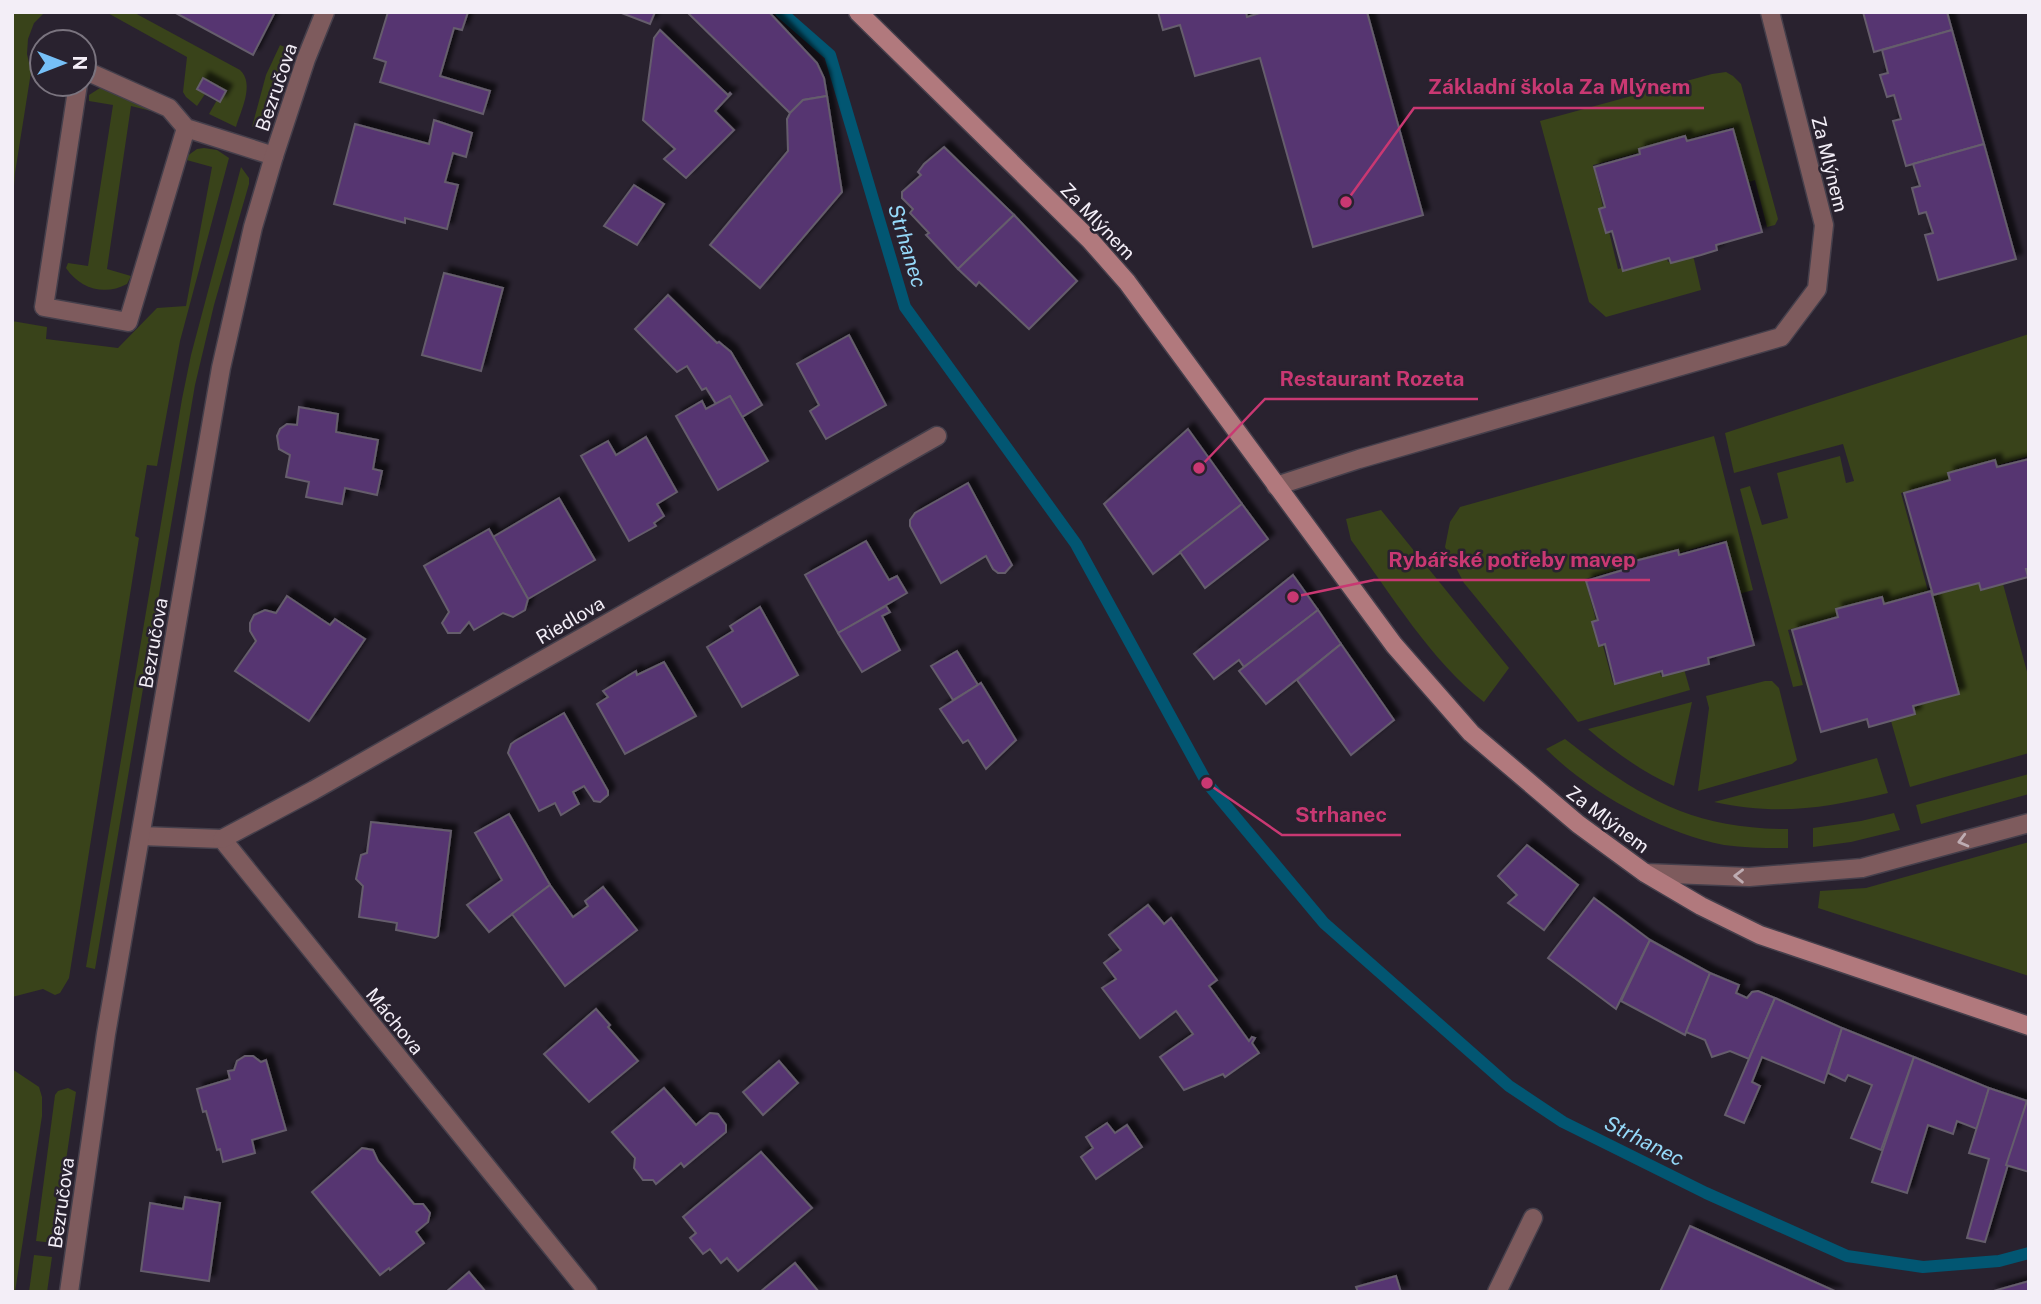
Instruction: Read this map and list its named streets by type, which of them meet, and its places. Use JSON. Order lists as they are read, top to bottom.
{
  "streets": {
    "street": [
      "Bezručova",
      "Za Mlýnem",
      "Riedlova",
      "Máchova"
    ]
  },
  "crossings": [
    ["Riedlova", "Máchova"]
  ],
  "water": ["Strhanec"],
  "places": [
    "Základní škola Za Mlýnem",
    "Restaurant Rozeta",
    "Rybářské potřeby mavep",
    "Strhanec"
  ],
  "north": "right"
}
